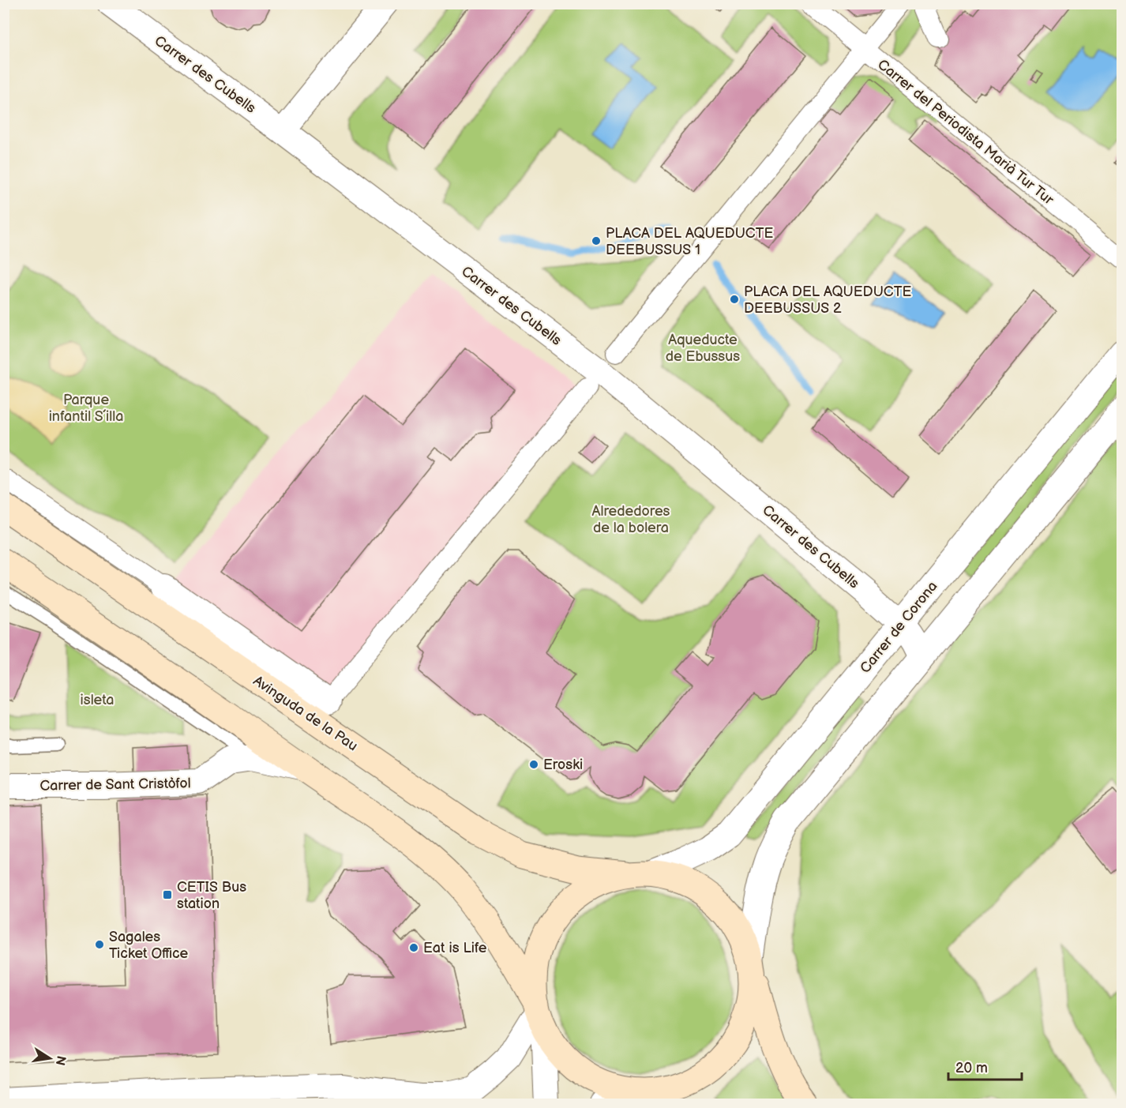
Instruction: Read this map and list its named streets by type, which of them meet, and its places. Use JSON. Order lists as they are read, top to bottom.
{
  "streets": {
    "main road": ["Avinguda de la Pau"],
    "street": [
      "Carrer des Cubells",
      "Carrer del Periodista Marià Tur Tur",
      "Carrer de Corona",
      "Carrer de Sant Cristòfol"
    ]
  },
  "crossings": [
    ["Carrer des Cubells", "Carrer de Corona"]
  ],
  "parks": [
    "Aqueducte de Ebussus",
    "Parque infantil S´illa",
    "Alrededores de la bolera",
    "isleta"
  ],
  "places": {
    "other": [
      "PLACA DEL AQUEDUCTE DEEBUSSUS 1",
      "PLACA DEL AQUEDUCTE DEEBUSSUS 2",
      "Eroski",
      "Sagales Ticket Office",
      "Eat is Life"
    ],
    "transit": ["CETIS Bus station"]
  },
  "scale_bar": "20 m",
  "north": "right"
}
